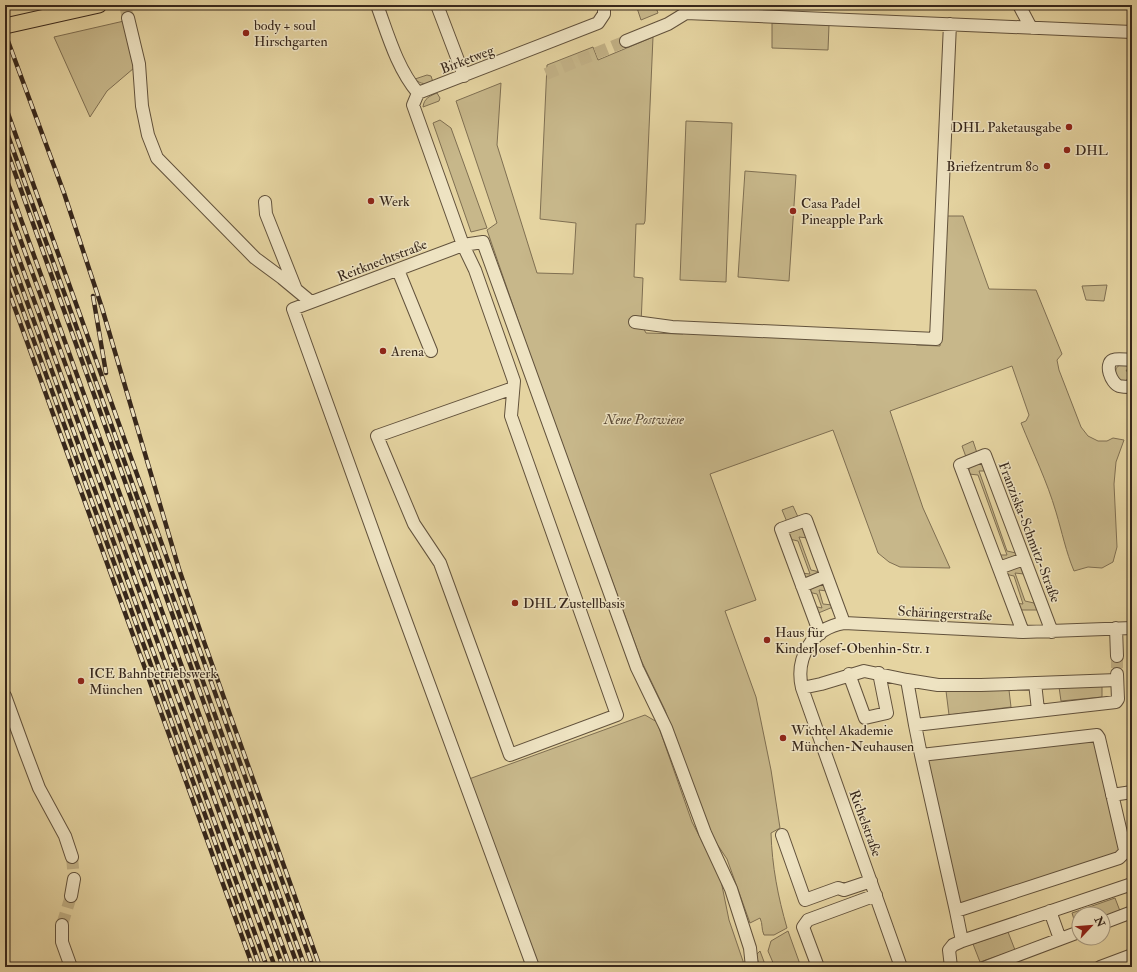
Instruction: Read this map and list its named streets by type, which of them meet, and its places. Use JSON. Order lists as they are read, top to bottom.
{
  "streets": {
    "street": [
      "Birketweg",
      "Reitknechtstraße",
      "Franziska-Schmitz-Straße",
      "Schäringerstraße",
      "Richelstraße"
    ]
  },
  "crossings": [
    ["Franziska-Schmitz-Straße", "Schäringerstraße"],
    ["Schäringerstraße", "Richelstraße"]
  ],
  "parks": ["Neue Postwiese"],
  "places": [
    "body + soul Hirschgarten",
    "DHL Paketausgabe",
    "DHL",
    "Briefzentrum 80",
    "Werk",
    "Casa Padel Pineapple Park",
    "Arena",
    "DHL Zustellbasis",
    "Haus für KinderJosef-Obenhin-Str. 1",
    "ICE Bahnbetriebswerk München",
    "Wichtel Akademie München-Neuhausen"
  ],
  "north": "top right"
}
